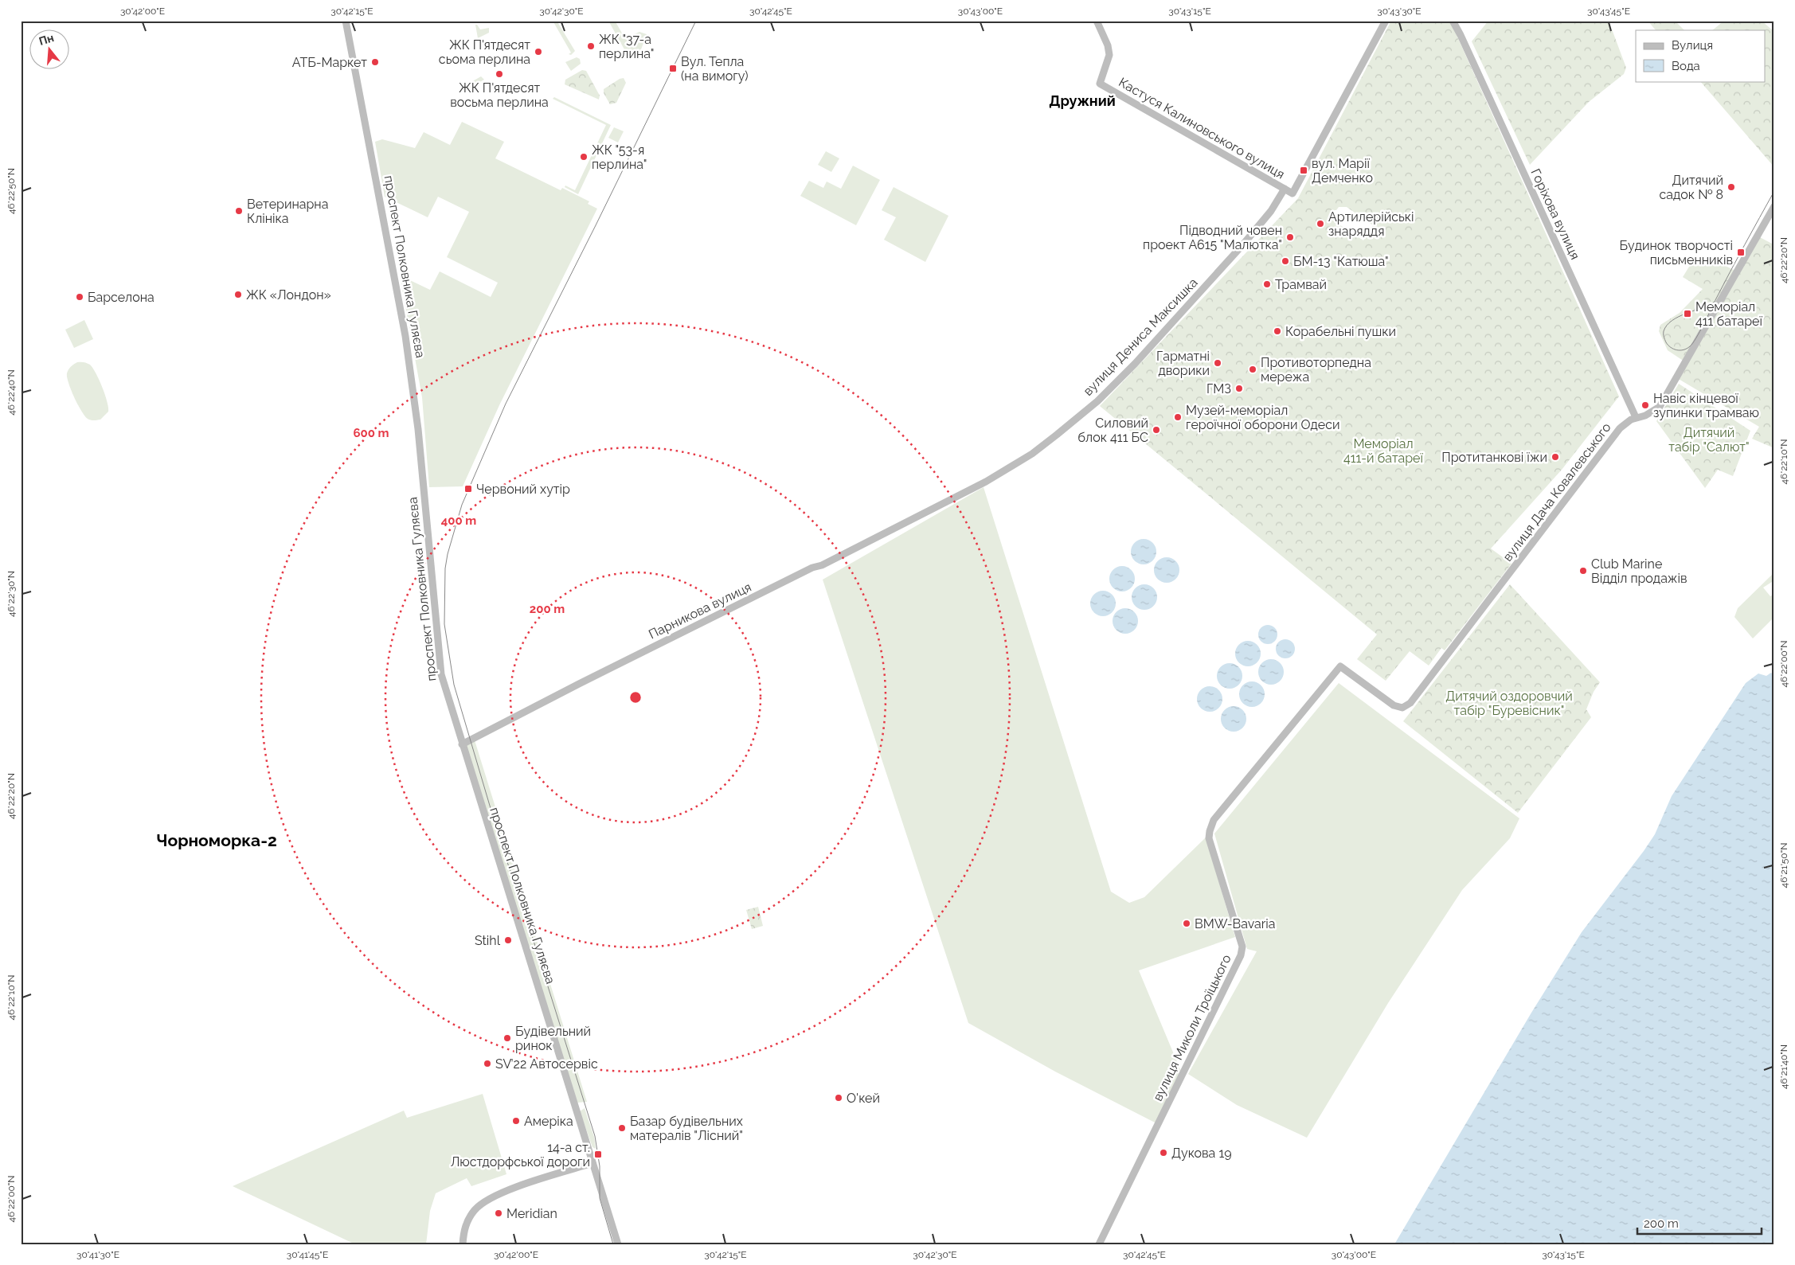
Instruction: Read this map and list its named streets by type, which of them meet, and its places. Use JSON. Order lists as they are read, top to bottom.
{
  "streets": {
    "street": [
      "Кастуся Калиновського вулиця",
      "Горіхова вулиця",
      "проспект Полковника Гуляєва",
      "вулиця Дениса Максишка",
      "вулиця Дача Ковалевського",
      "Парникова вулиця",
      "вулиця Миколи Троїцького"
    ]
  },
  "crossings": [
    ["Кастуся Калиновського вулиця", "вулиця Дениса Максишка"],
    ["Горіхова вулиця", "вулиця Дача Ковалевського"],
    ["проспект Полковника Гуляєва", "Парникова вулиця"],
    ["вулиця Дениса Максишка", "Парникова вулиця"],
    ["вулиця Дача Ковалевського", "вулиця Миколи Троїцького"]
  ],
  "districts": ["Дружний", "Чорноморка-2"],
  "parks": ["Дитячий табір \"Салют\"", "Меморіал 411-й батареї", "Дитячий оздоровчий табір \"Буревісник\""],
  "places": {
    "other": [
      "ЖК \"37-а перлина\"",
      "ЖК П'ятдесят сьома перлина",
      "АТБ-Маркет",
      "ЖК П'ятдесят восьма перлина",
      "ЖК \"53-я перлина\"",
      "Дитячий садок № 8",
      "Ветеринарна Клініка",
      "Артилерійські знаряддя",
      "Підводний човен проект А615 \"Малютка\"",
      "БМ-13 \"Катюша\"",
      "Трамвай",
      "ЖК «Лондон»",
      "Барселона",
      "Корабельні пушки",
      "Гарматні дворики",
      "Противоторпедна мережа",
      "ГМЗ",
      "Навіс кінцевої зупинки трамваю",
      "Музей-меморіал героїчної оборони Одеси",
      "Силовий блок 411 БС",
      "Протитанкові їжи",
      "Club Marine Відділ продажів",
      "BMW-Bavaria",
      "Stihl",
      "Будівельний ринок",
      "SV’22 Автосервіс",
      "О'кей",
      "Амеріка",
      "Базар будівельних матералів \"Лісний\"",
      "Дукова 19",
      "Meridian"
    ],
    "transit": [
      "Вул. Тепла (на вимогу)",
      "вул. Марії Демченко",
      "Будинок творчості письменників",
      "Меморіал 411 батареї",
      "Червоний хутір",
      "14-а ст. Люстдорфської дороги"
    ]
  },
  "legend": ["Вулиця", "Вода"],
  "scale_bar": "200 m",
  "north": "top",
  "coordinates": [
    "30°42'00\"E",
    "30°42'15\"E",
    "30°42'30\"E",
    "30°42'45\"E",
    "30°43'00\"E",
    "30°43'15\"E",
    "30°43'30\"E",
    "30°43'45\"E",
    "46°22'50\"N",
    "46°22'20\"N",
    "46°22'40\"N",
    "46°22'10\"N",
    "46°22'30\"N",
    "46°22'00\"N",
    "46°21'50\"N",
    "46°21'40\"N",
    "30°41'30\"E",
    "30°41'45\"E"
  ],
  "rings": ["600 m", "400 m", "200 m"]
}
